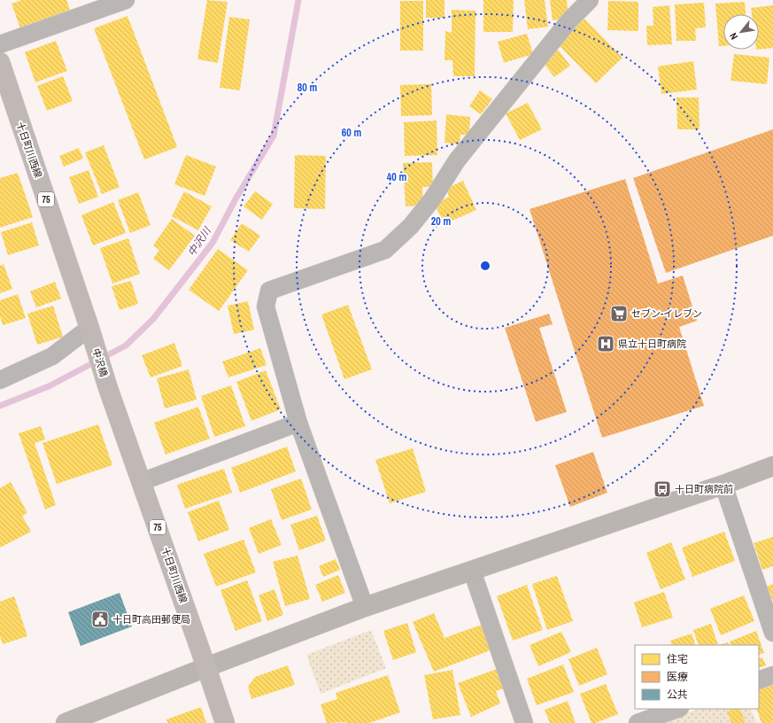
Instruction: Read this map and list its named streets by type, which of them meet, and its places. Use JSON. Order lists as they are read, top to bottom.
{
  "streets": {
    "main road": ["十日町川西線", "75", "中沢橋"]
  },
  "crossings": [
    ["十日町川西線", "中沢橋"]
  ],
  "water": ["中沢川"],
  "places": {
    "supermarket": ["セブン-イレブン"],
    "hospital": ["県立十日町病院"],
    "bus stop": ["十日町病院前"],
    "public building": ["十日町高田郵便局"]
  },
  "legend": ["住宅", "医療", "公共"],
  "north": "bottom left",
  "rings": [
    "80 m",
    "60 m",
    "40 m",
    "20 m"
  ]
}
